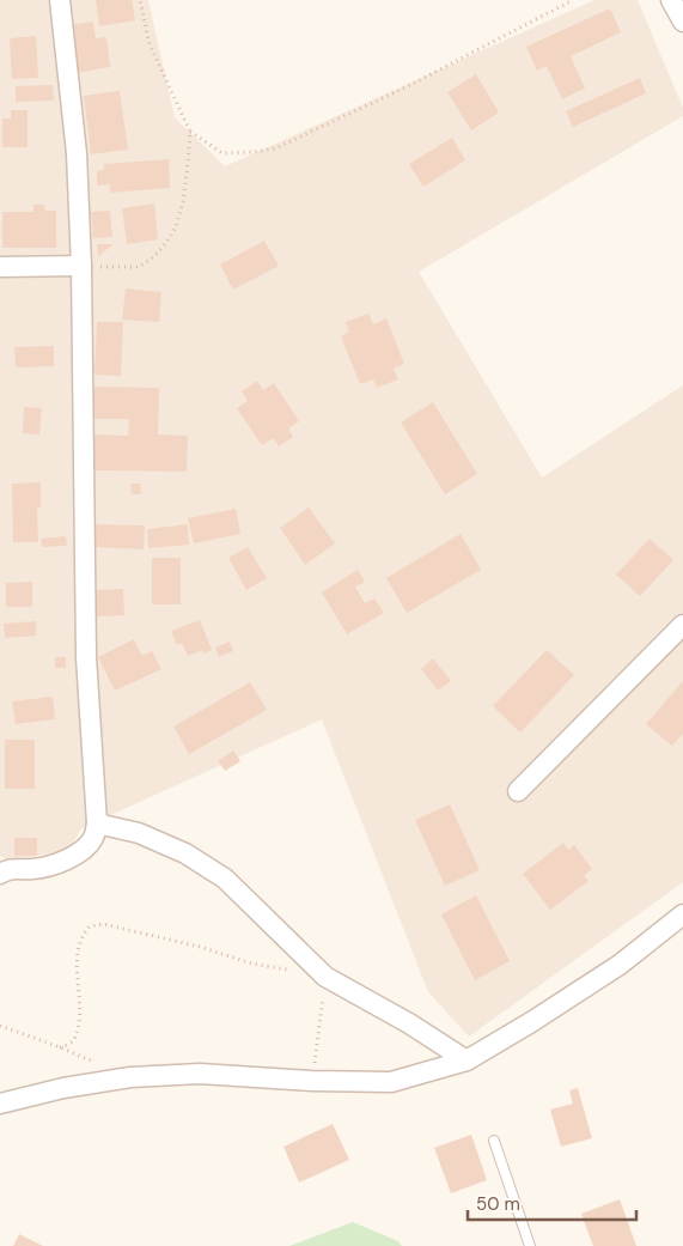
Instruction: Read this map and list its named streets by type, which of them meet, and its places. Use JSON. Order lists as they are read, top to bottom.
{
  "scale_bar": "50 m"
}
